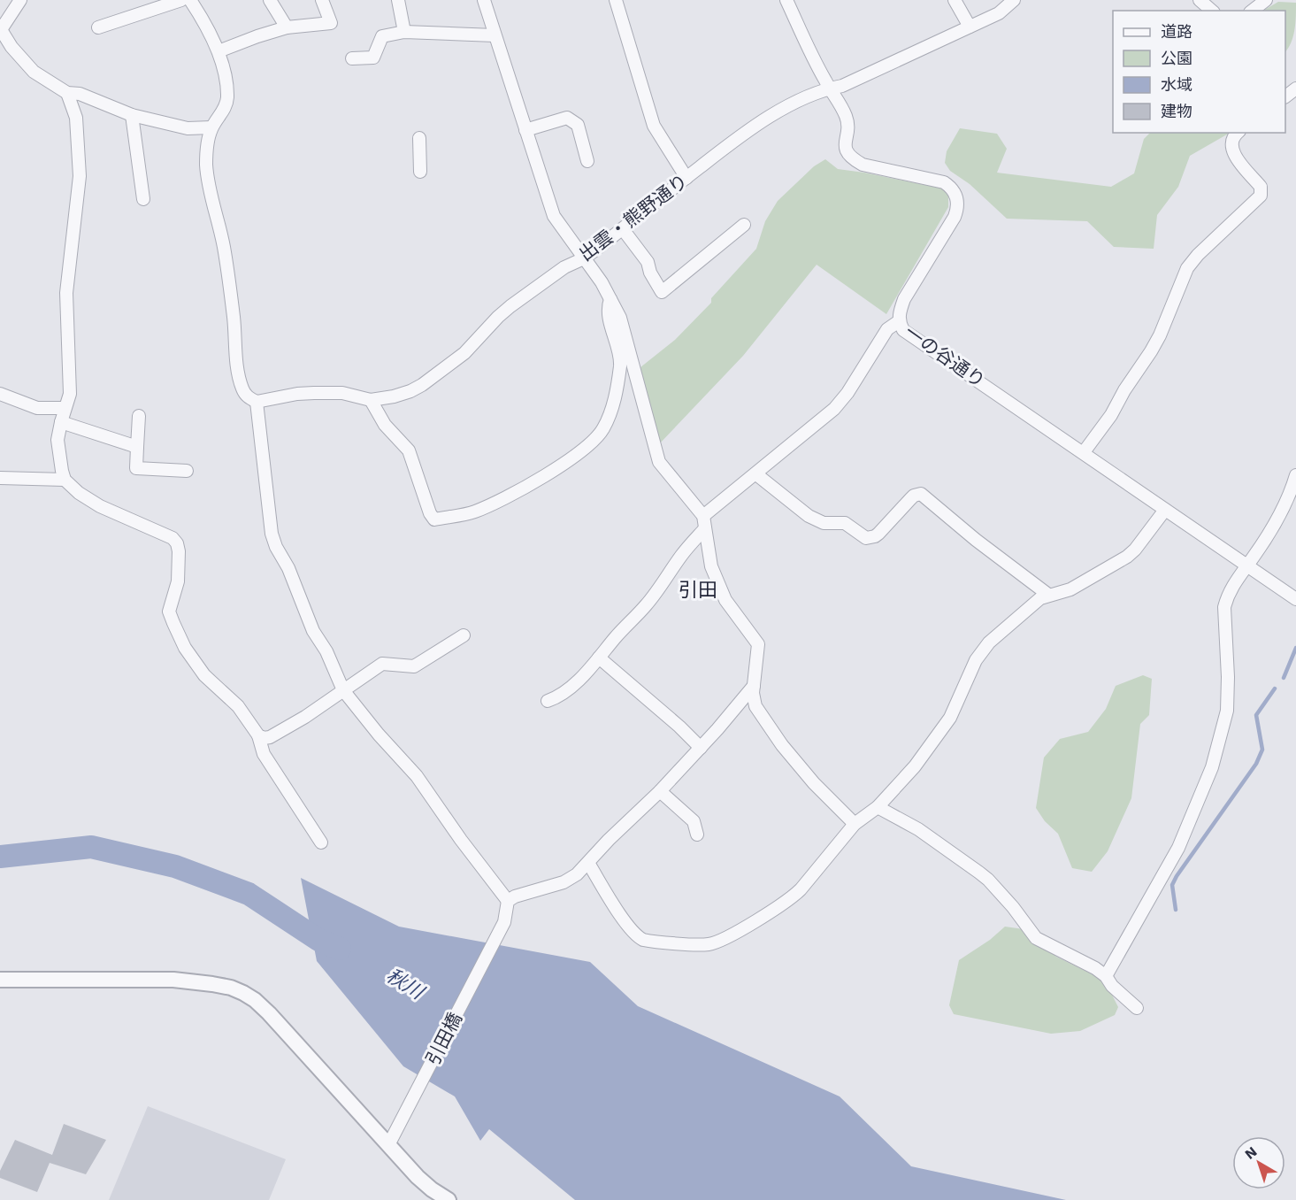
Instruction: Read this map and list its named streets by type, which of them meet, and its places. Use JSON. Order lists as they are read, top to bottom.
{
  "streets": {
    "street": ["出雲・熊野通り", "一の谷通り", "引田橋"]
  },
  "crossings": [
    ["出雲・熊野通り", "一の谷通り"]
  ],
  "districts": ["引田"],
  "water": ["秋川"],
  "legend": [
    "道路",
    "公園",
    "水域",
    "建物"
  ],
  "north": "top left"
}
